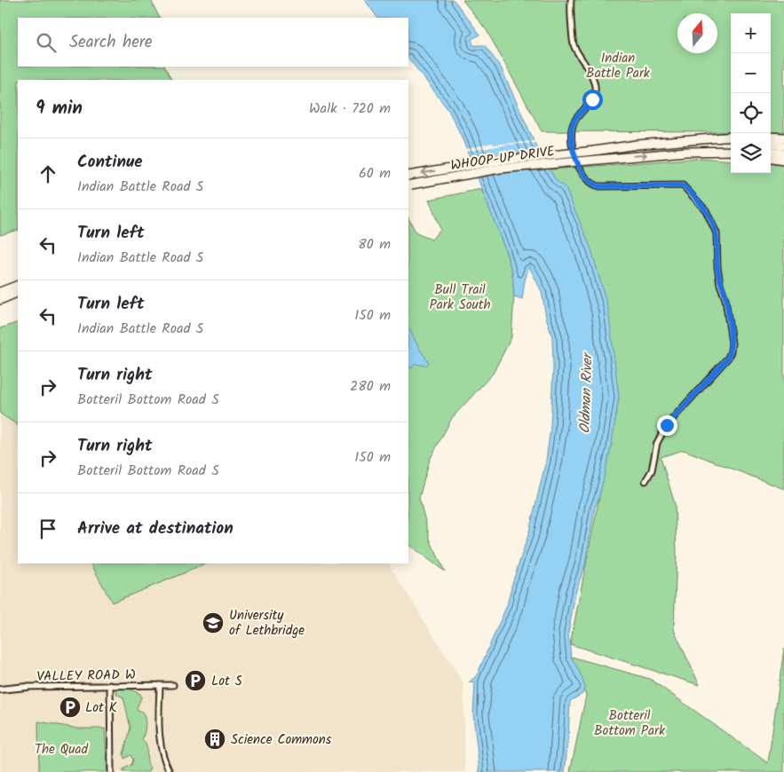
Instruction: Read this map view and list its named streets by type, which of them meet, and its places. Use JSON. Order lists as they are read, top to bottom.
{
  "streets": {
    "highway": ["WHOOP-UP DRIVE"],
    "street": ["VALLEY ROAD W"]
  },
  "water": ["Oldman River"],
  "parks": [
    "Indian Battle Park",
    "Bull Trail Park South",
    "Botteril Bottom Park",
    "The Quad"
  ],
  "places": {
    "school or university": ["University of Lethbridge"],
    "parking": ["Lot S", "Lot K"],
    "building": ["Science Commons"]
  },
  "north": "top",
  "page": {
    "map_buttons": ["+", "−"],
    "search": "Search here",
    "heading": ["9 min", "Walk · 720 m"],
    "list": [
      ["Continue", "Indian Battle Road S", "60 m"],
      ["Turn left", "Indian Battle Road S", "80 m"],
      ["Turn left", "Indian Battle Road S", "150 m"],
      ["Turn right", "Botteril Bottom Road S", "280 m"],
      ["Turn right", "Botteril Bottom Road S", "150 m"],
      "Arrive at destination"
    ]
  }
}
